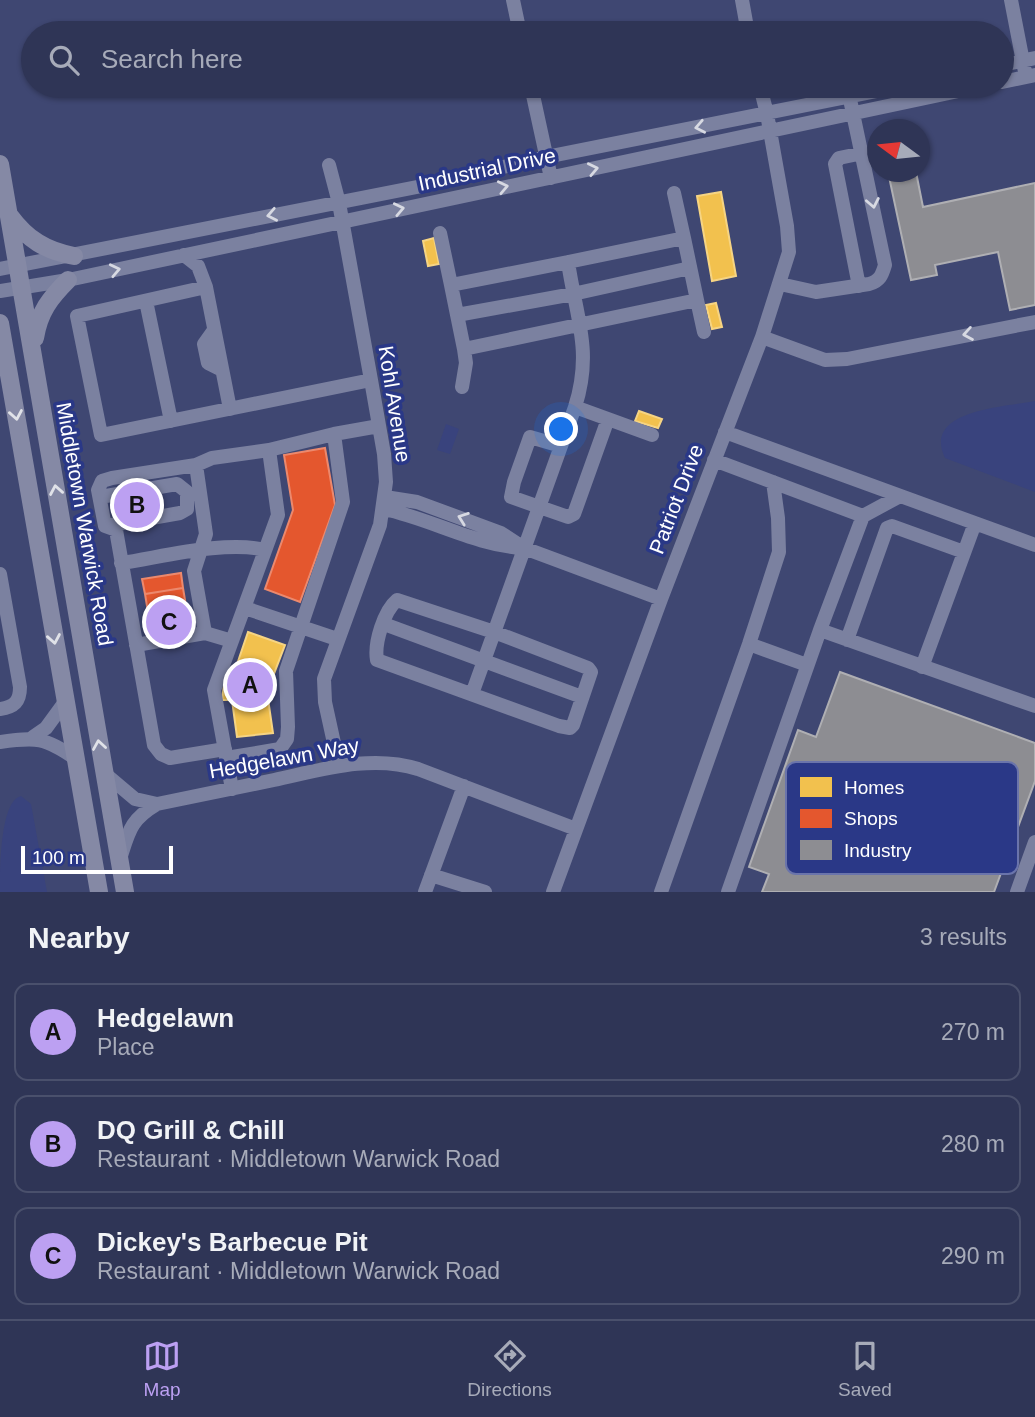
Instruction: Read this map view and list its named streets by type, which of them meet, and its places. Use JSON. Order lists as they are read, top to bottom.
{
  "streets": {
    "main road": ["Middletown Warwick Road"],
    "street": [
      "Industrial Drive",
      "Kohl Avenue",
      "Patriot Drive",
      "Hedgelawn Way"
    ]
  },
  "crossings": [
    ["Industrial Drive", "Kohl Avenue"],
    ["Industrial Drive", "Patriot Drive"],
    ["Industrial Drive", "Middletown Warwick Road"],
    ["Kohl Avenue", "Hedgelawn Way"],
    ["Patriot Drive", "Hedgelawn Way"]
  ],
  "legend": ["Homes", "Shops", "Industry"],
  "scale_bar": "100 m",
  "north": "left",
  "page": {
    "search": "Search here",
    "pins": ["B", "C", "A"],
    "scale": "100 m",
    "heading": ["Nearby", "3 results"],
    "list": [
      {
        "mark": "A",
        "name": "Hedgelawn",
        "note": "Place",
        "value": "270 m"
      },
      {
        "mark": "B",
        "name": "DQ Grill & Chill",
        "note": "Restaurant · Middletown Warwick Road",
        "value": "280 m"
      },
      {
        "mark": "C",
        "name": "Dickey's Barbecue Pit",
        "note": "Restaurant · Middletown Warwick Road",
        "value": "290 m"
      }
    ],
    "nav": ["Map", "Directions", "Saved"]
  }
}
